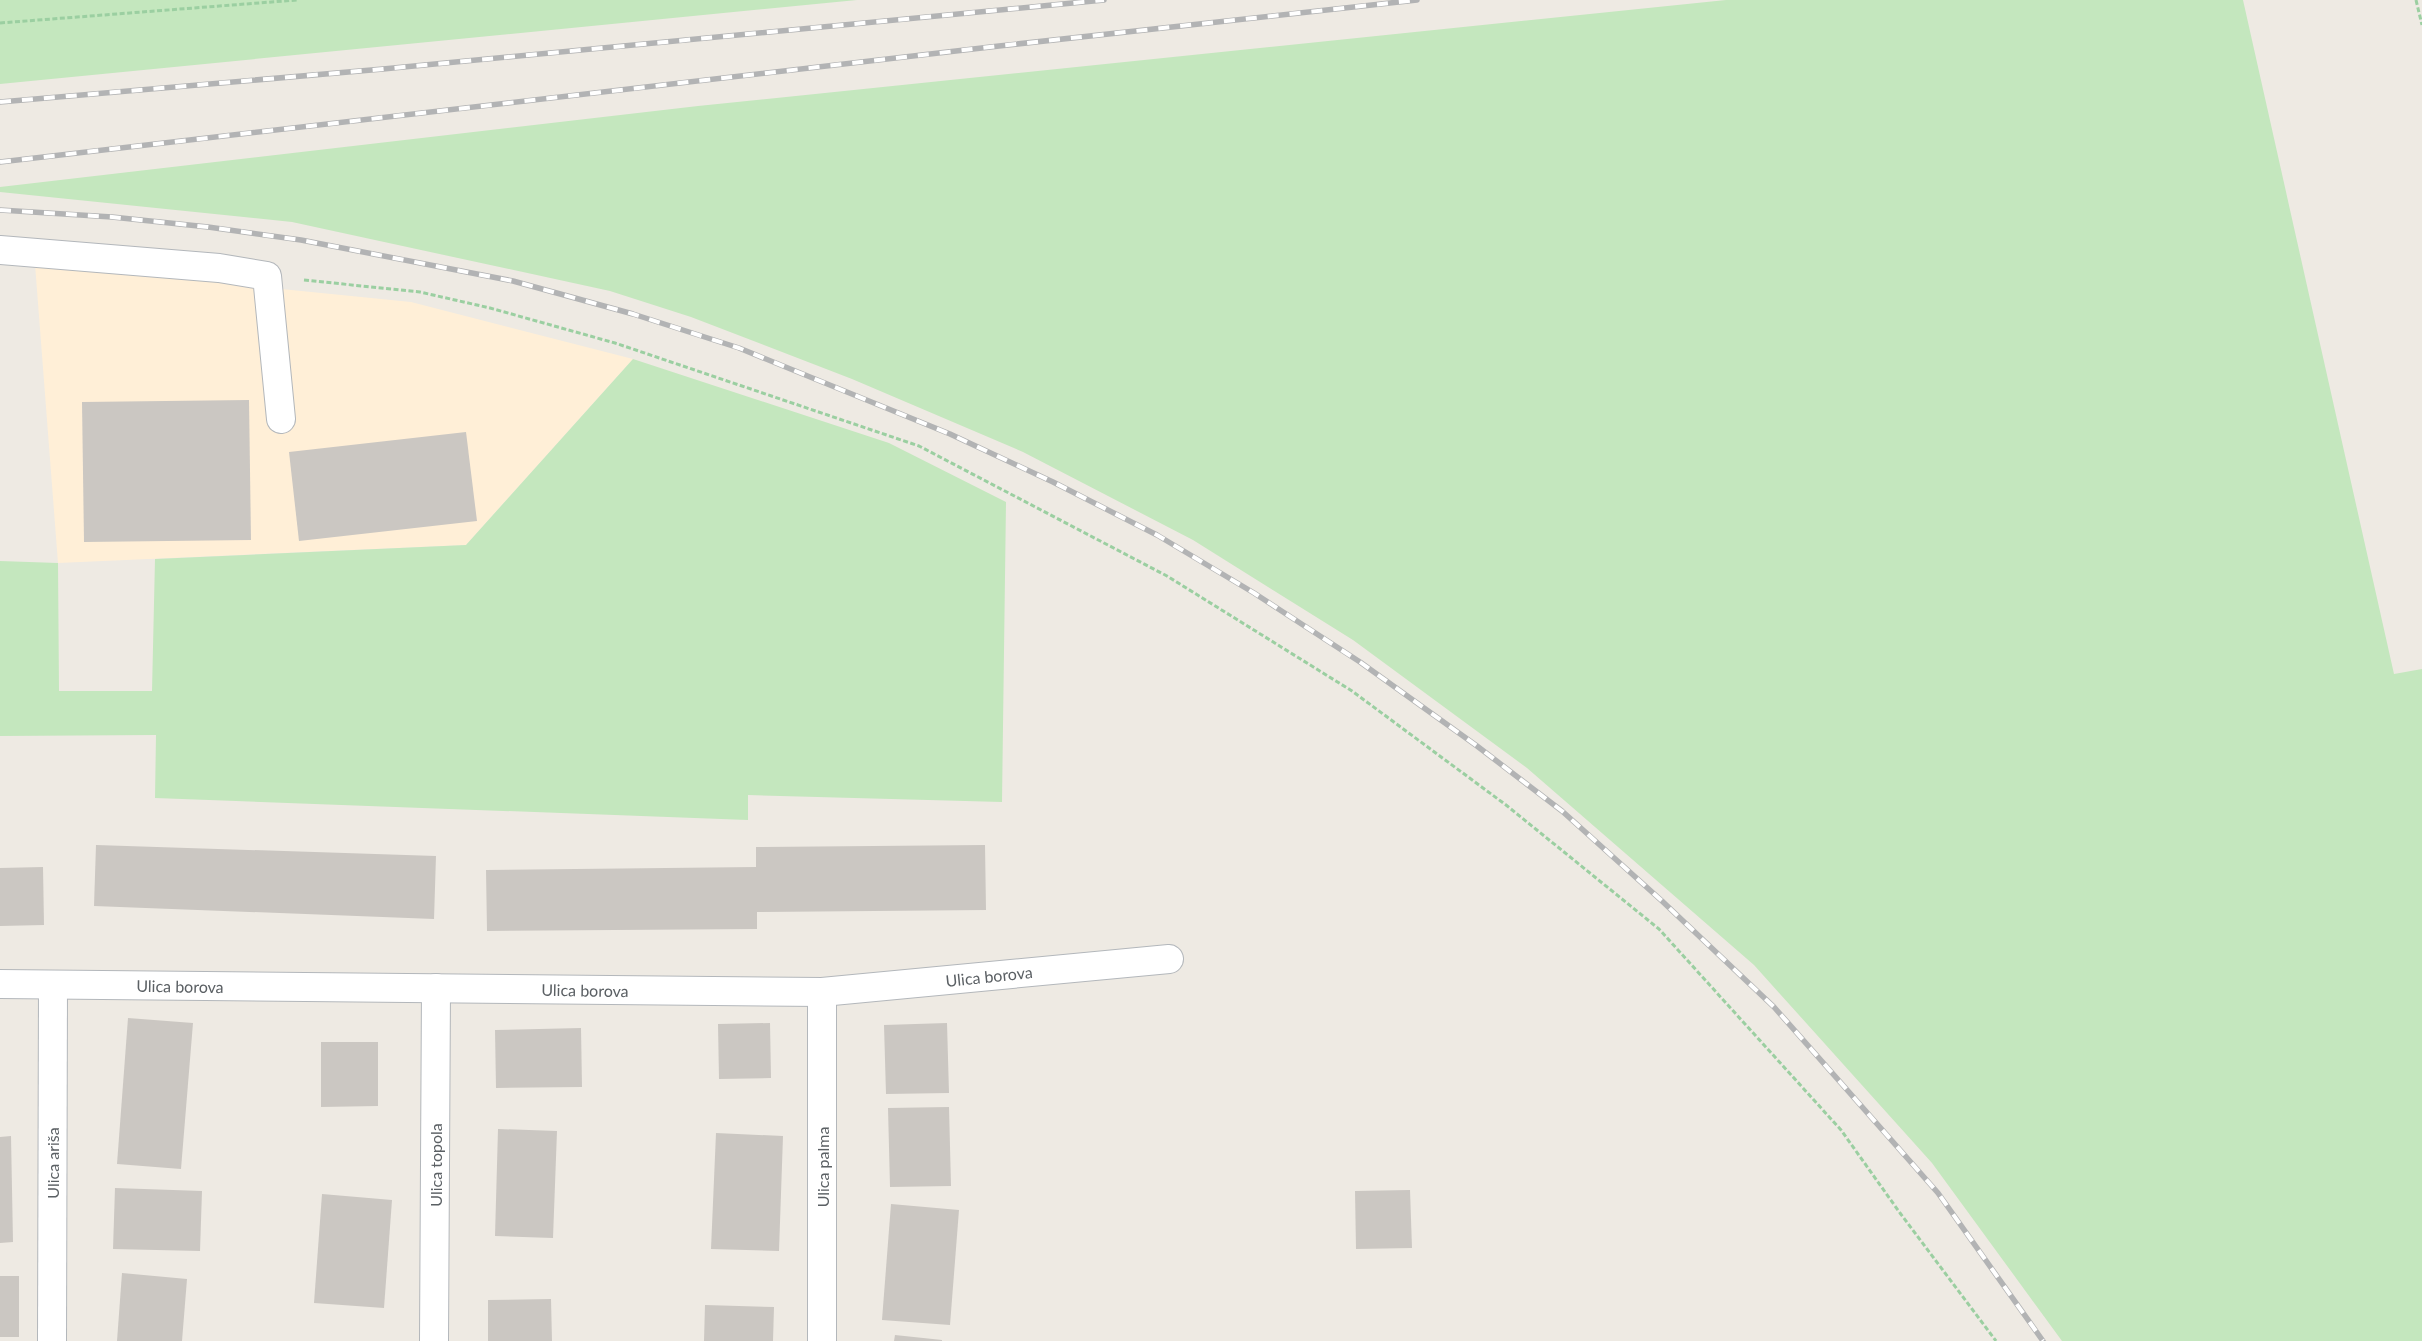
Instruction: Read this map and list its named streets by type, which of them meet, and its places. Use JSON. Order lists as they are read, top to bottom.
{
  "streets": {
    "street": [
      "Ulica borova",
      "Ulica ariša",
      "Ulica topola",
      "Ulica palma"
    ]
  },
  "crossings": [
    ["Ulica borova", "Ulica ariša"],
    ["Ulica borova", "Ulica topola"],
    ["Ulica borova", "Ulica palma"]
  ]
}
